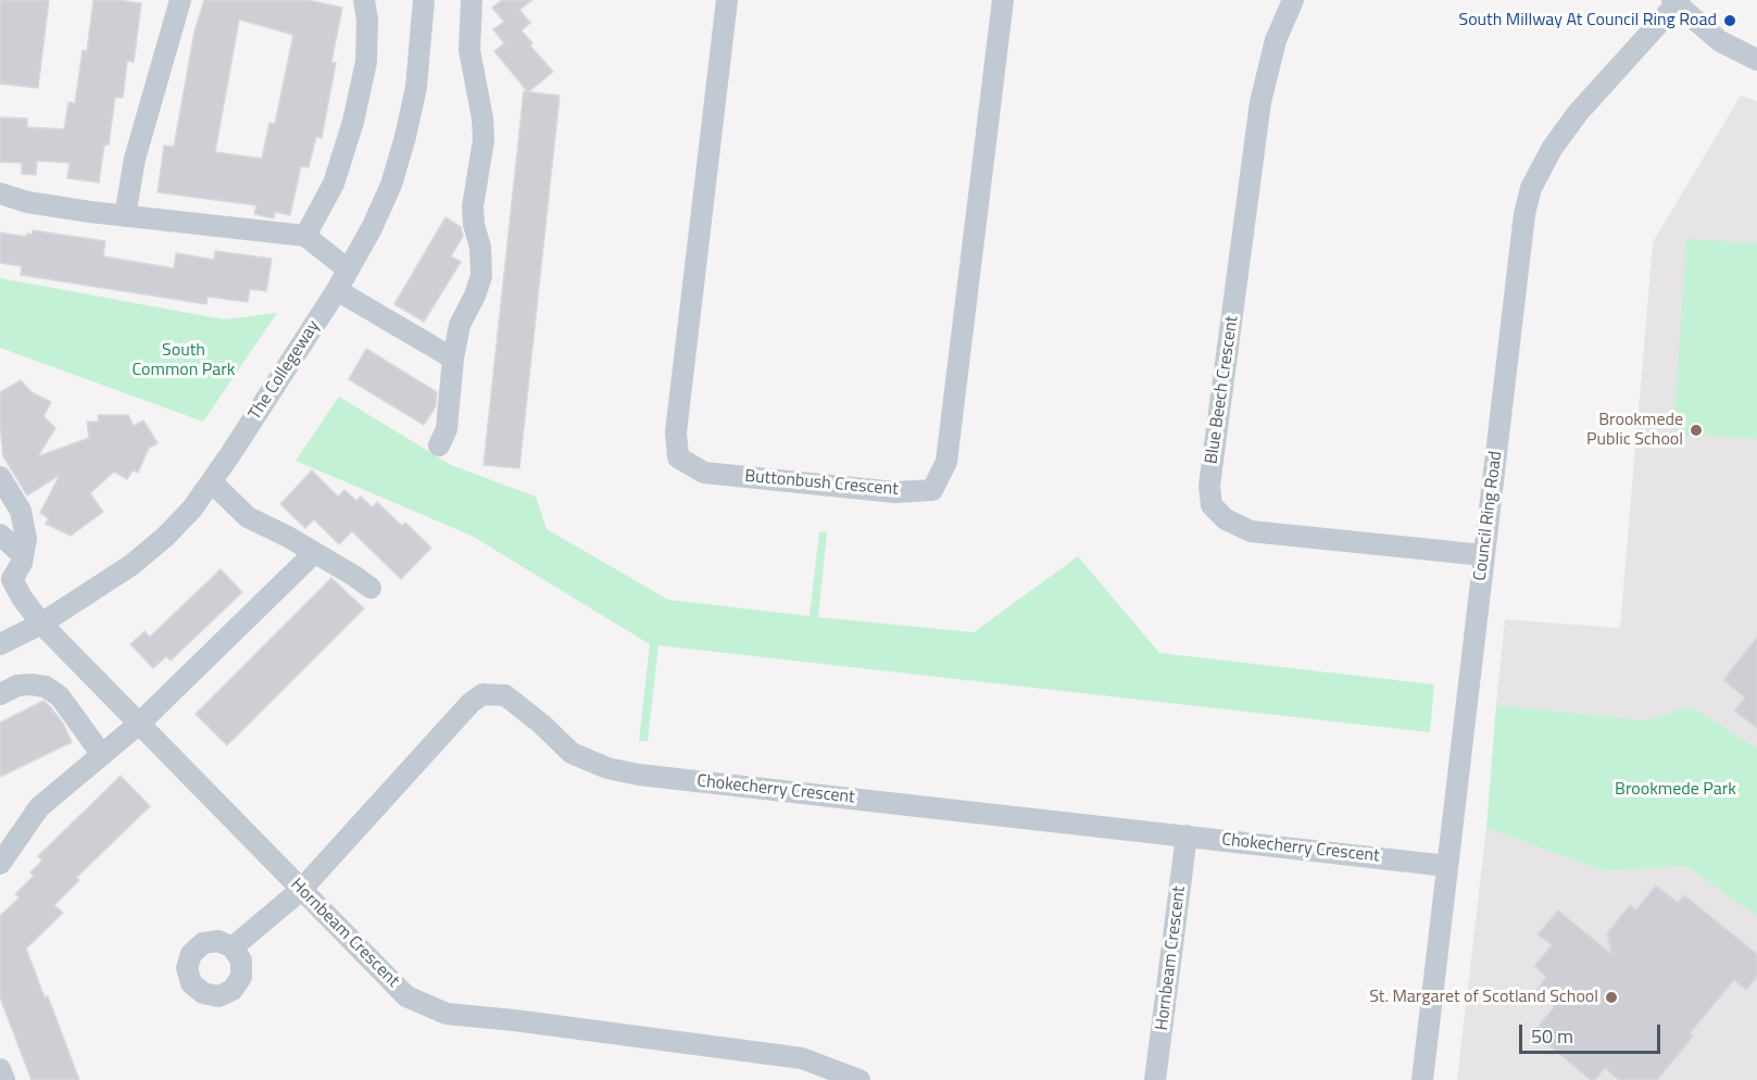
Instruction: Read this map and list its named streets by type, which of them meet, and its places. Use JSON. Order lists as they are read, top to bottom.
{
  "streets": {
    "street": [
      "The Collegeway",
      "Blue Beech Crescent",
      "Buttonbush Crescent",
      "Council Ring Road",
      "Chokecherry Crescent",
      "Hornbeam Crescent"
    ]
  },
  "crossings": [
    ["The Collegeway", "Hornbeam Crescent"],
    ["Blue Beech Crescent", "Council Ring Road"],
    ["Council Ring Road", "Chokecherry Crescent"],
    ["Chokecherry Crescent", "Hornbeam Crescent"]
  ],
  "parks": ["South Common Park", "Brookmede Park"],
  "places": ["South Millway At Council Ring Road", "Brookmede Public School", "St. Margaret of Scotland School"],
  "scale_bar": "50 m"
}
